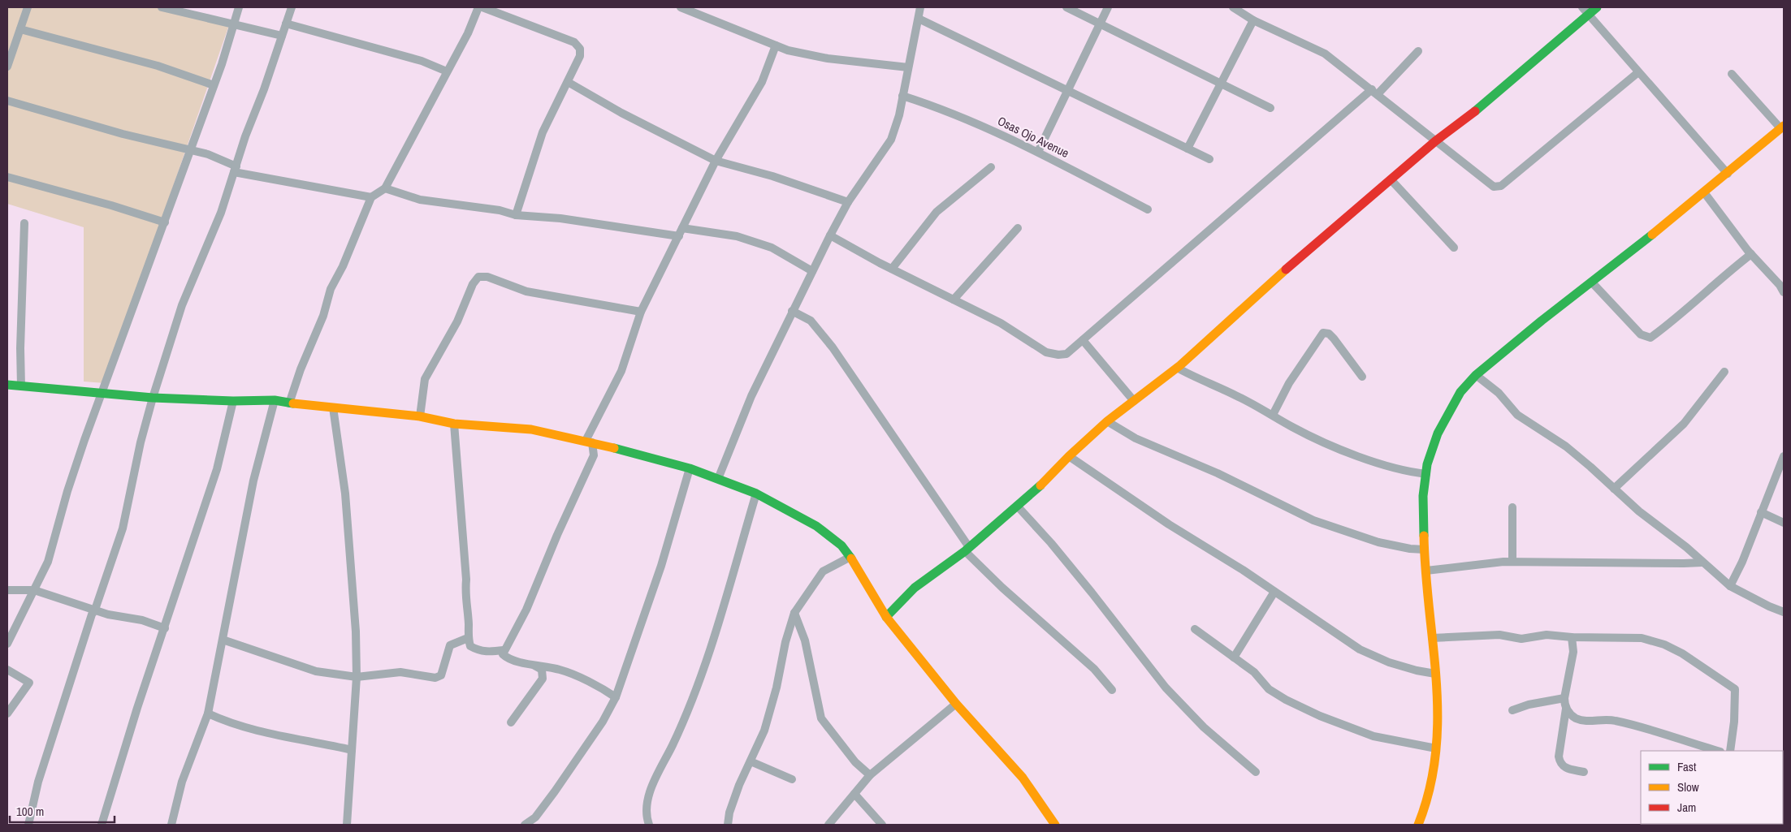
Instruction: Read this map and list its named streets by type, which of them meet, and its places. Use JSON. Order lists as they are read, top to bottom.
{
  "streets": {
    "street": ["Osas Ojo Avenue"]
  },
  "legend": ["Fast", "Slow", "Jam"],
  "scale_bar": "100 m"
}
